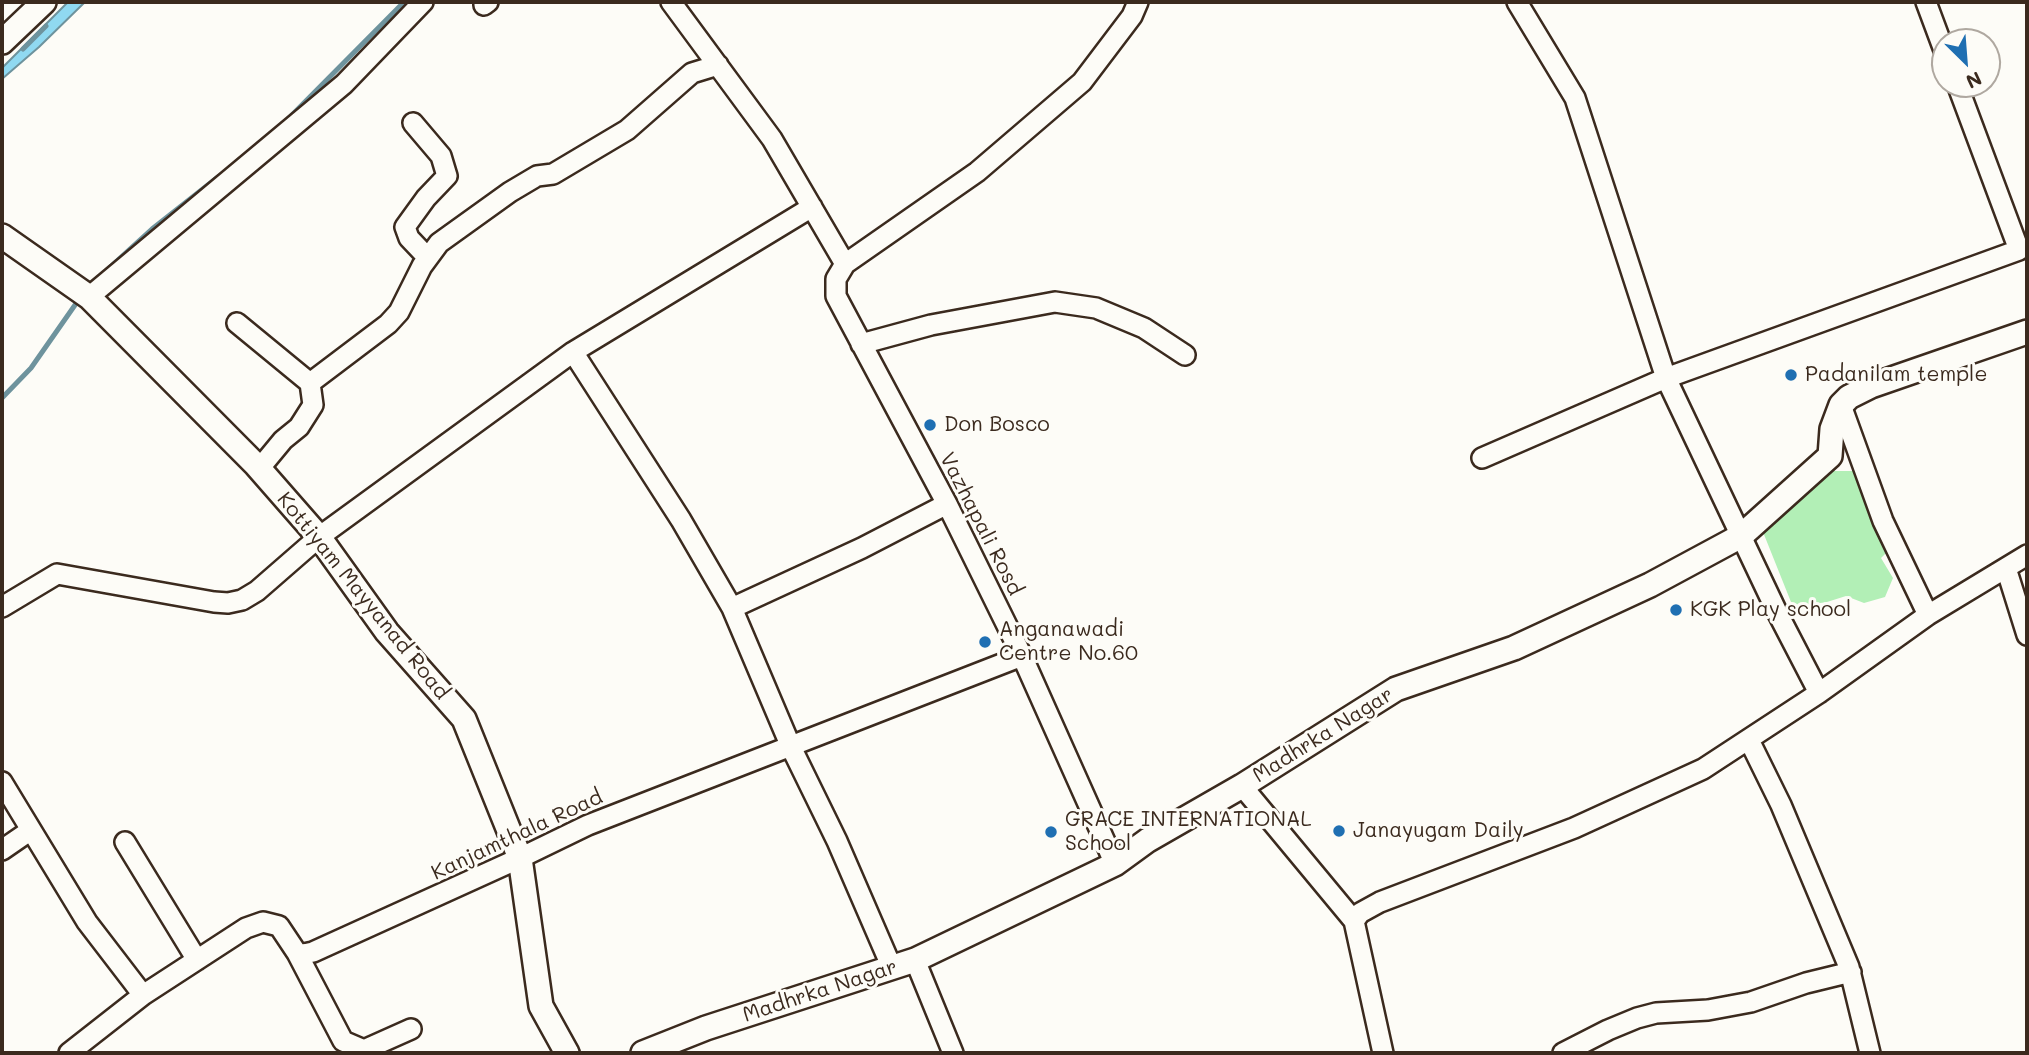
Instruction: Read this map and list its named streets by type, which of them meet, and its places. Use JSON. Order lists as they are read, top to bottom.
{
  "streets": {
    "street": [
      "Vazhapali Rosd",
      "Kottiyam Mayyanad Road",
      "Madhrka Nagar",
      "Kanjamthala Road"
    ]
  },
  "crossings": [
    ["Vazhapali Rosd", "Madhrka Nagar"],
    ["Vazhapali Rosd", "Kanjamthala Road"],
    ["Kottiyam Mayyanad Road", "Kanjamthala Road"]
  ],
  "places": [
    "Padanilam temple",
    "Don Bosco",
    "KGK Play school",
    "Anganawadi Centre No.60",
    "Janayugam Daily",
    "GRACE INTERNATIONAL School"
  ],
  "north": "bottom right"
}
